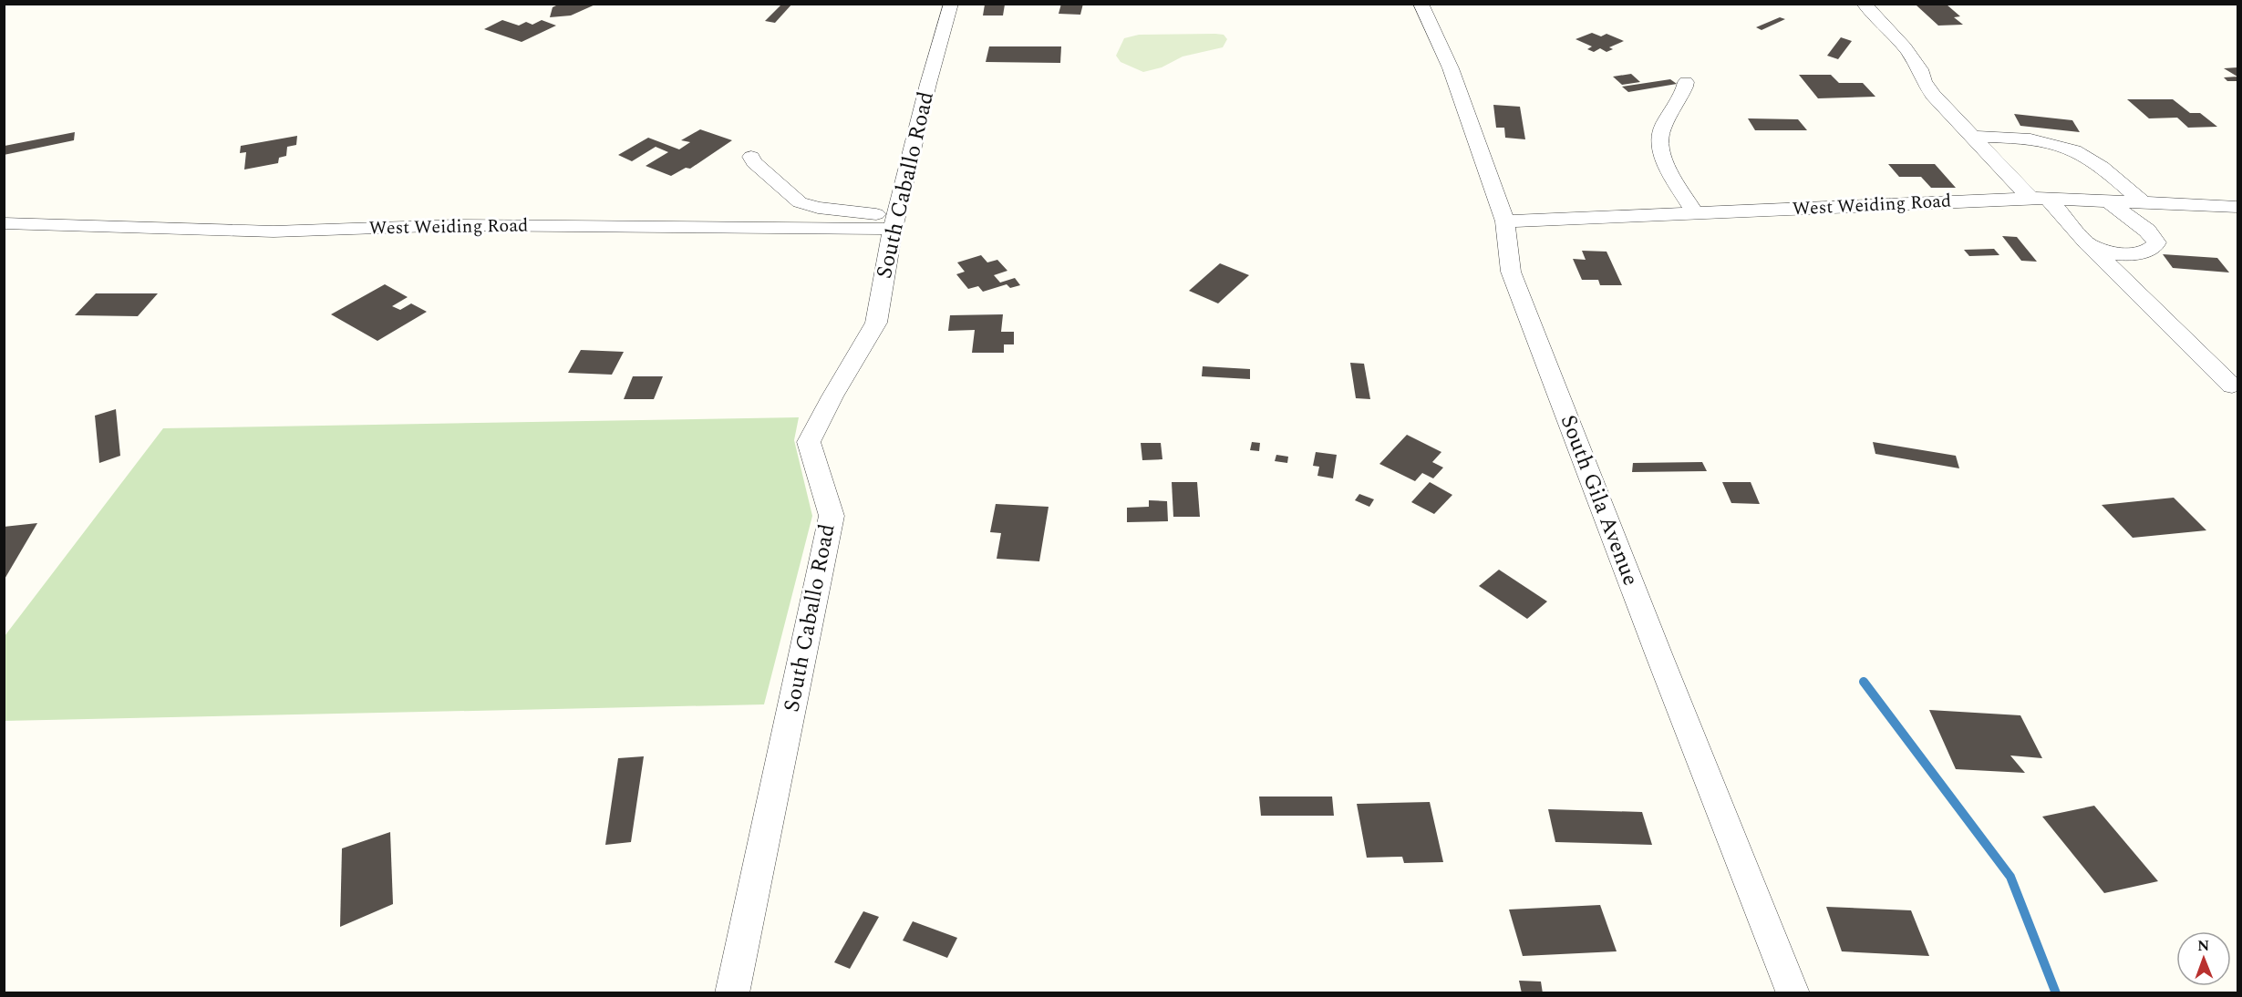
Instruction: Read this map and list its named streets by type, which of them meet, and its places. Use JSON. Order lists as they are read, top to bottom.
{
  "streets": {
    "street": ["South Caballo Road", "West Weiding Road", "South Gila Avenue"]
  },
  "crossings": [
    ["South Caballo Road", "West Weiding Road"],
    ["West Weiding Road", "South Gila Avenue"]
  ],
  "north": "top"
}
